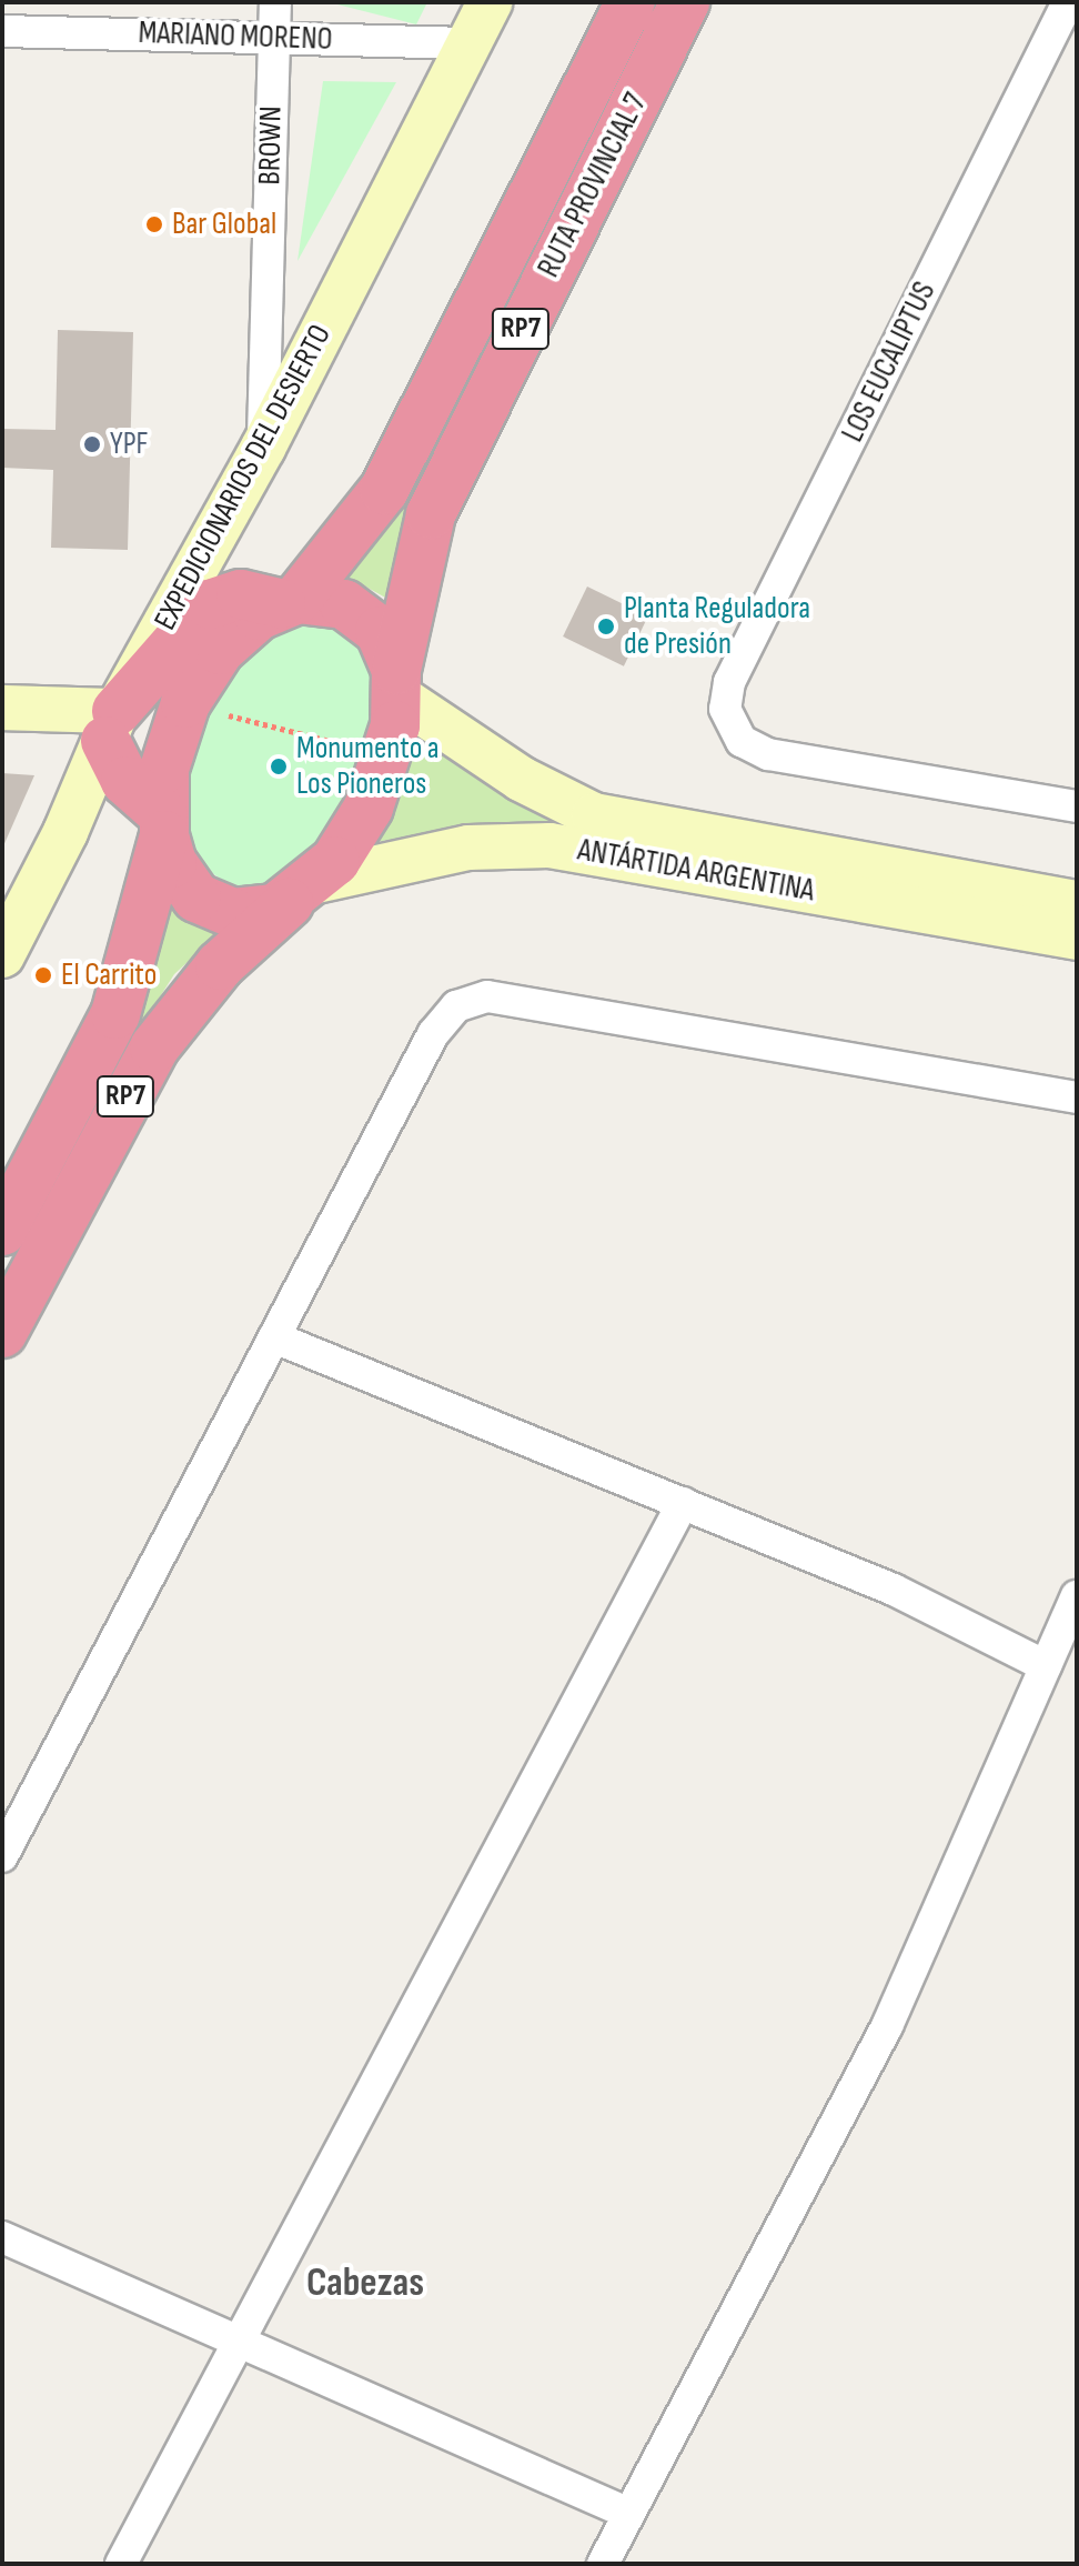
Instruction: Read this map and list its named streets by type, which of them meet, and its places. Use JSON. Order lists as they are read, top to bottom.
{
  "streets": {
    "highway": ["RUTA PROVINCIAL 7", "RP7"],
    "main road": ["EXPEDICIONARIOS DEL DESIERTO", "ANTÁRTIDA ARGENTINA"],
    "street": ["MARIANO MORENO", "BROWN", "LOS EUCALIPTUS"]
  },
  "crossings": [
    ["MARIANO MORENO", "BROWN"],
    ["MARIANO MORENO", "EXPEDICIONARIOS DEL DESIERTO"],
    ["BROWN", "EXPEDICIONARIOS DEL DESIERTO"],
    ["RUTA PROVINCIAL 7", "RP7"],
    ["RUTA PROVINCIAL 7", "ANTÁRTIDA ARGENTINA"],
    ["RP7", "ANTÁRTIDA ARGENTINA"]
  ],
  "districts": ["Cabezas"],
  "places": [
    "Bar Global",
    "YPF",
    "Planta Reguladora de Presión",
    "Monumento a Los Pioneros",
    "El Carrito"
  ]
}
